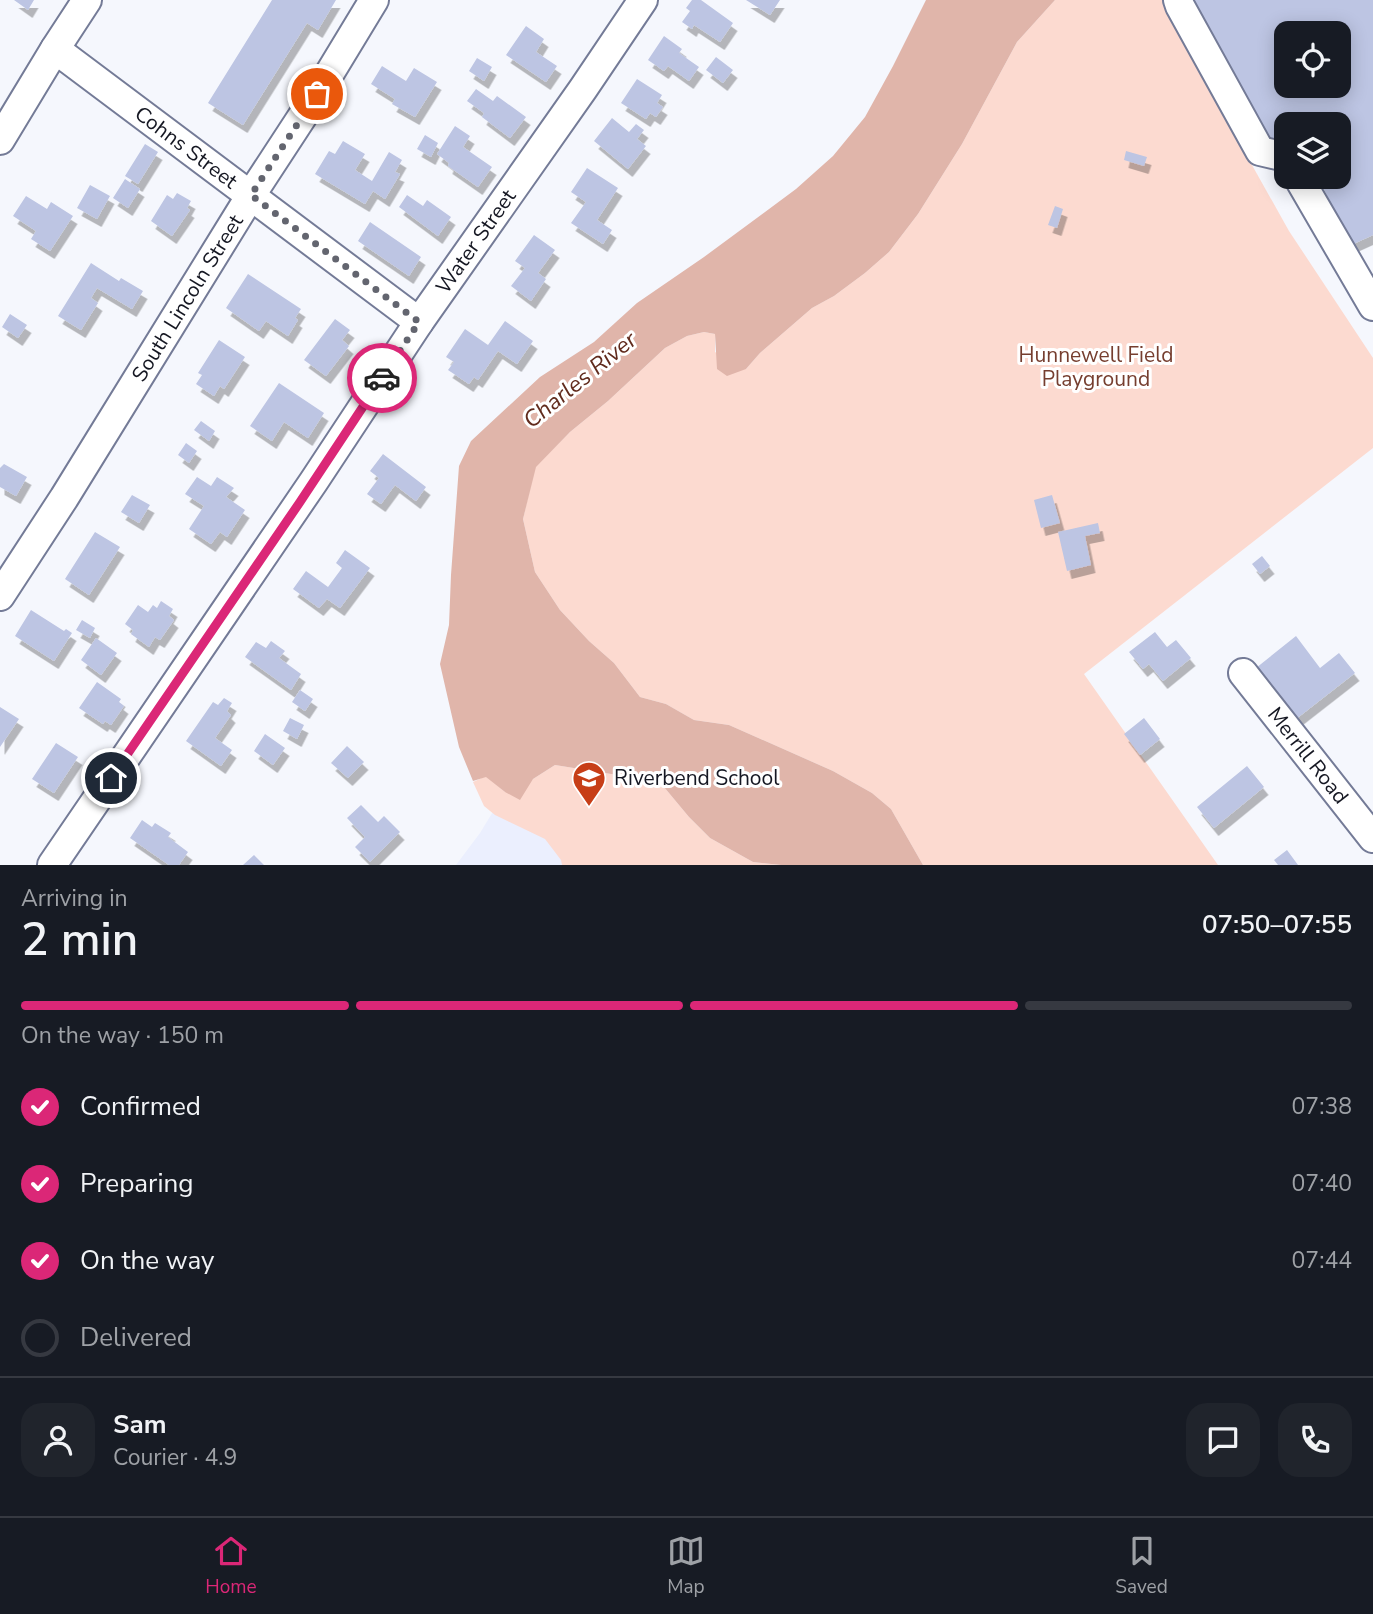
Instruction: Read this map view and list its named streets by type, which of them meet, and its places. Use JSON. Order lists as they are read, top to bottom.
{
  "streets": {
    "street": [
      "Cohns Street",
      "Water Street",
      "South Lincoln Street",
      "Merrill Road"
    ]
  },
  "crossings": [
    ["Cohns Street", "Water Street"],
    ["Cohns Street", "South Lincoln Street"]
  ],
  "water": ["Charles River"],
  "parks": ["Hunnewell Field Playground"],
  "places": {
    "school or university": ["Riverbend School"]
  },
  "page": {
    "heading": ["2 min", "Arriving in", "07:50–07:55"],
    "panel": ["Sam", "Courier · 4.9"],
    "bar": "On the way · 150 m",
    "list": [
      ["Confirmed", "07:38"],
      ["Preparing", "07:40"],
      ["On the way", "07:44"],
      "Delivered"
    ],
    "tabs": ["Home", "Map", "Saved"]
  }
}
